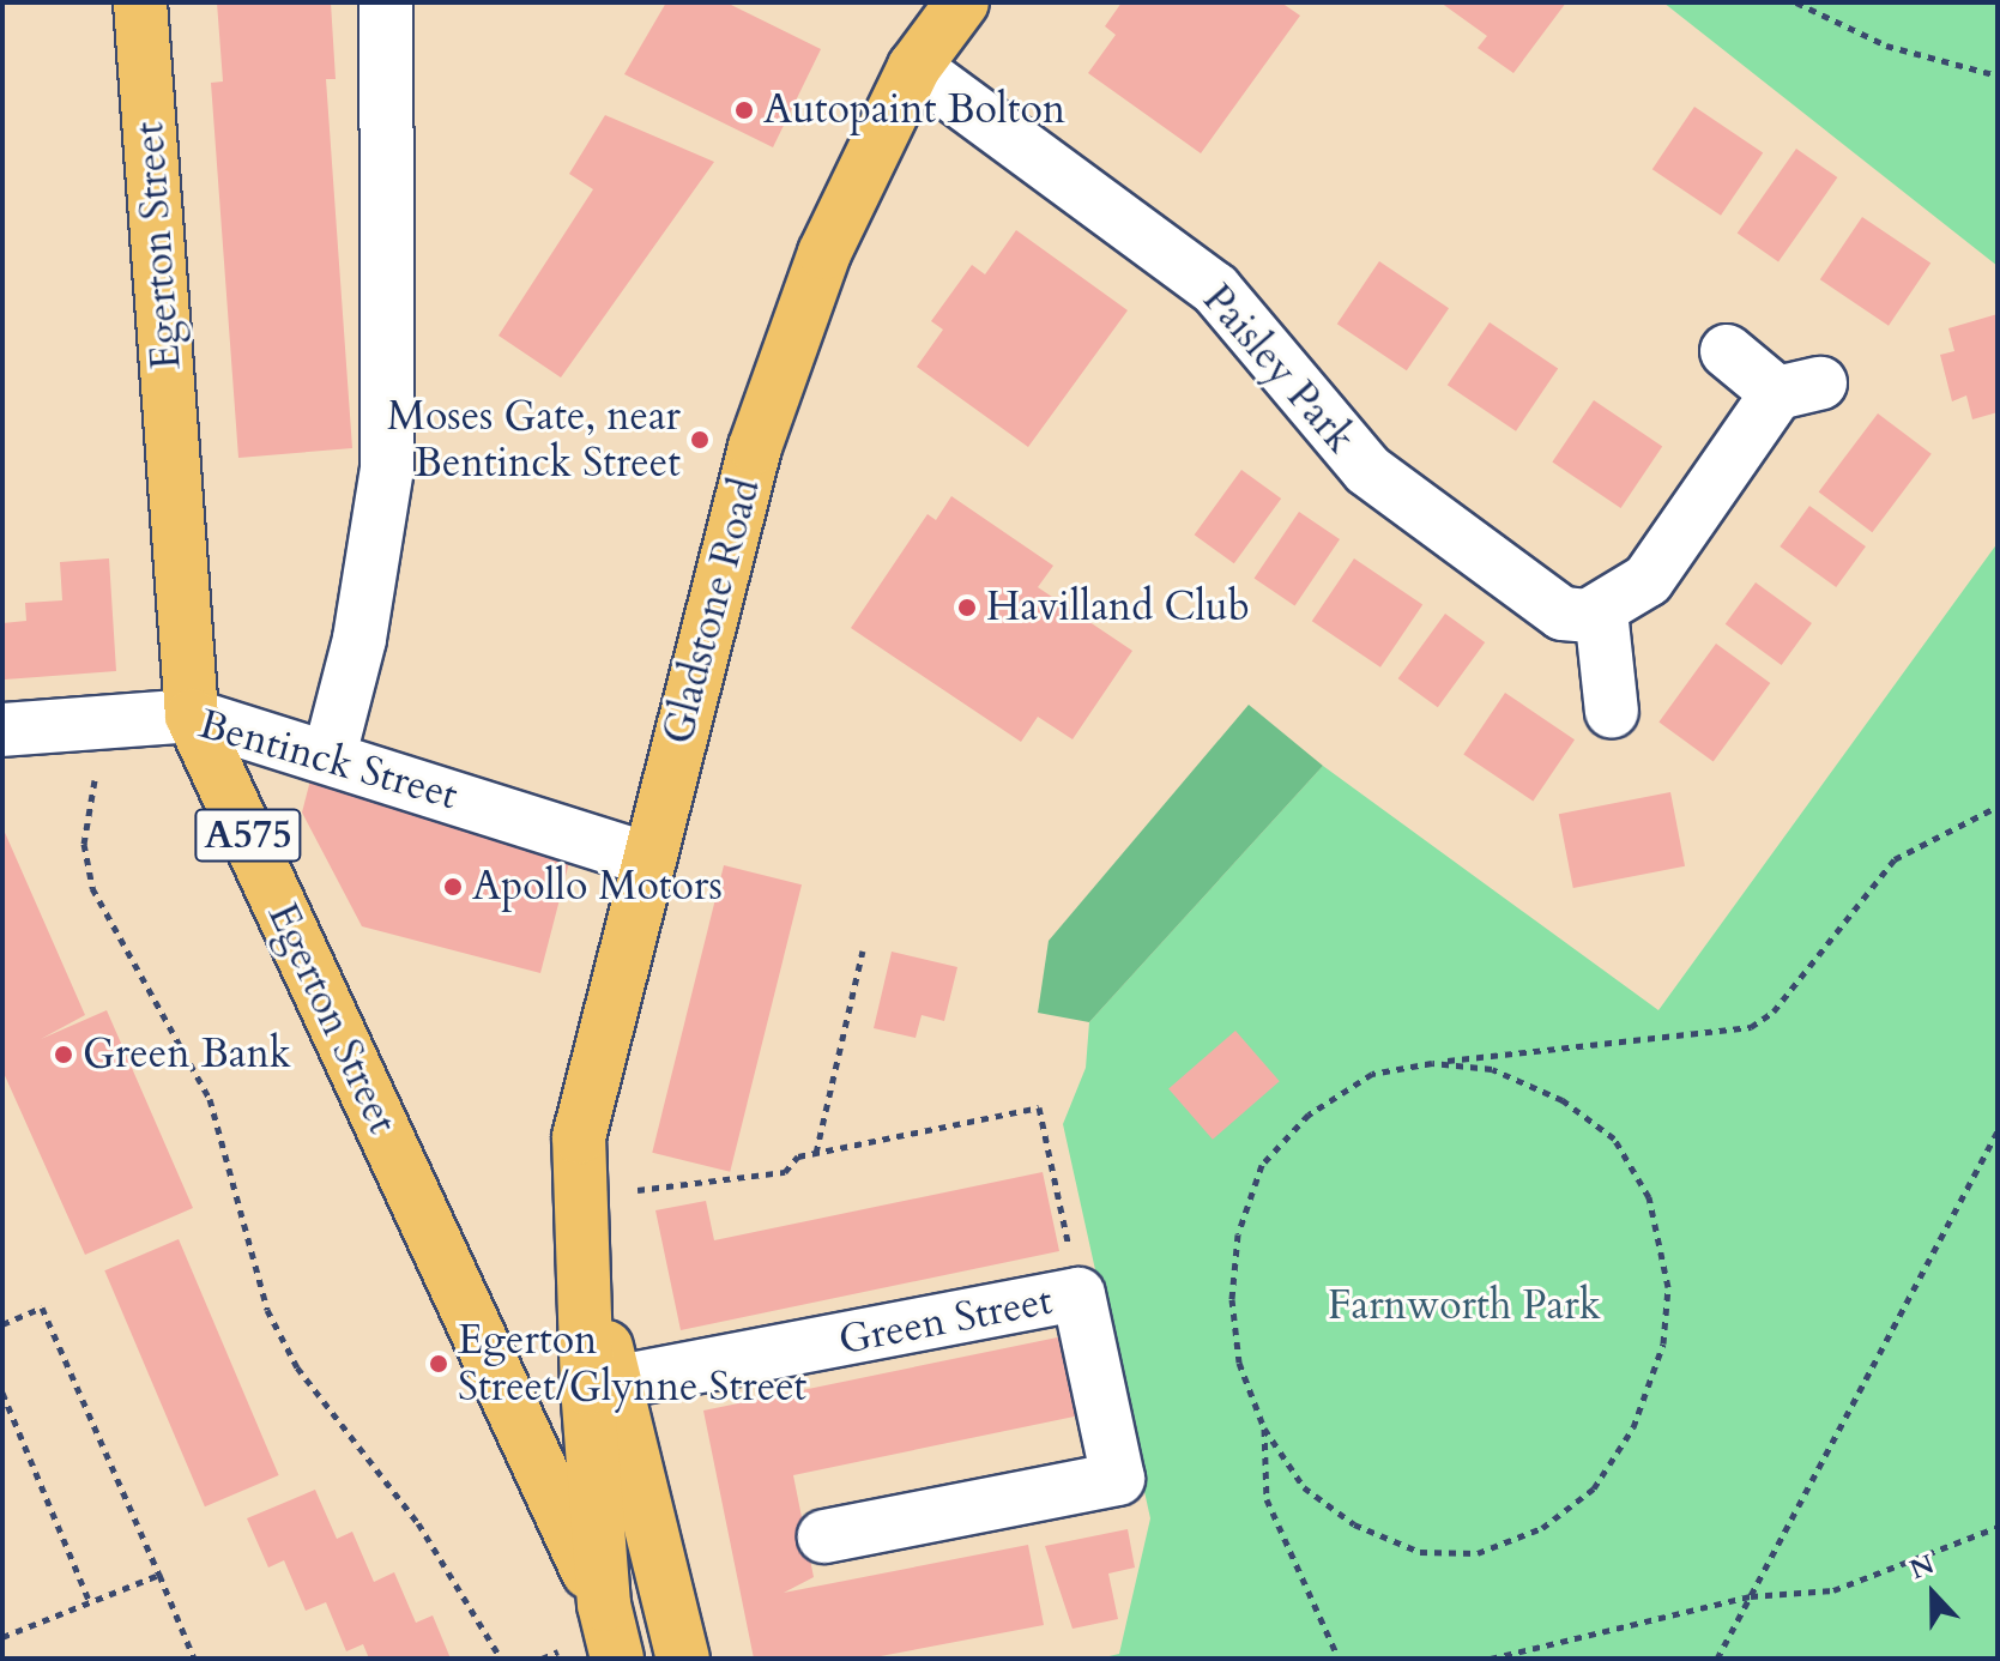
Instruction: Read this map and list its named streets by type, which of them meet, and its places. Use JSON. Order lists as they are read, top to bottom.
{
  "streets": {
    "main road": ["Egerton Street", "Gladstone Road", "A575"],
    "street": ["Paisley Park", "Bentinck Street", "Green Street"]
  },
  "crossings": [
    ["Egerton Street", "Gladstone Road"],
    ["Egerton Street", "Bentinck Street"],
    ["Egerton Street", "A575"],
    ["Paisley Park", "Gladstone Road"],
    ["Gladstone Road", "Bentinck Street"],
    ["Gladstone Road", "A575"],
    ["Gladstone Road", "Green Street"]
  ],
  "parks": ["Farnworth Park"],
  "places": [
    "Autopaint Bolton",
    "Moses Gate, near Bentinck Street",
    "Havilland Club",
    "Apollo Motors",
    "Green Bank",
    "Egerton Street/Glynne Street"
  ],
  "north": "top"
}
